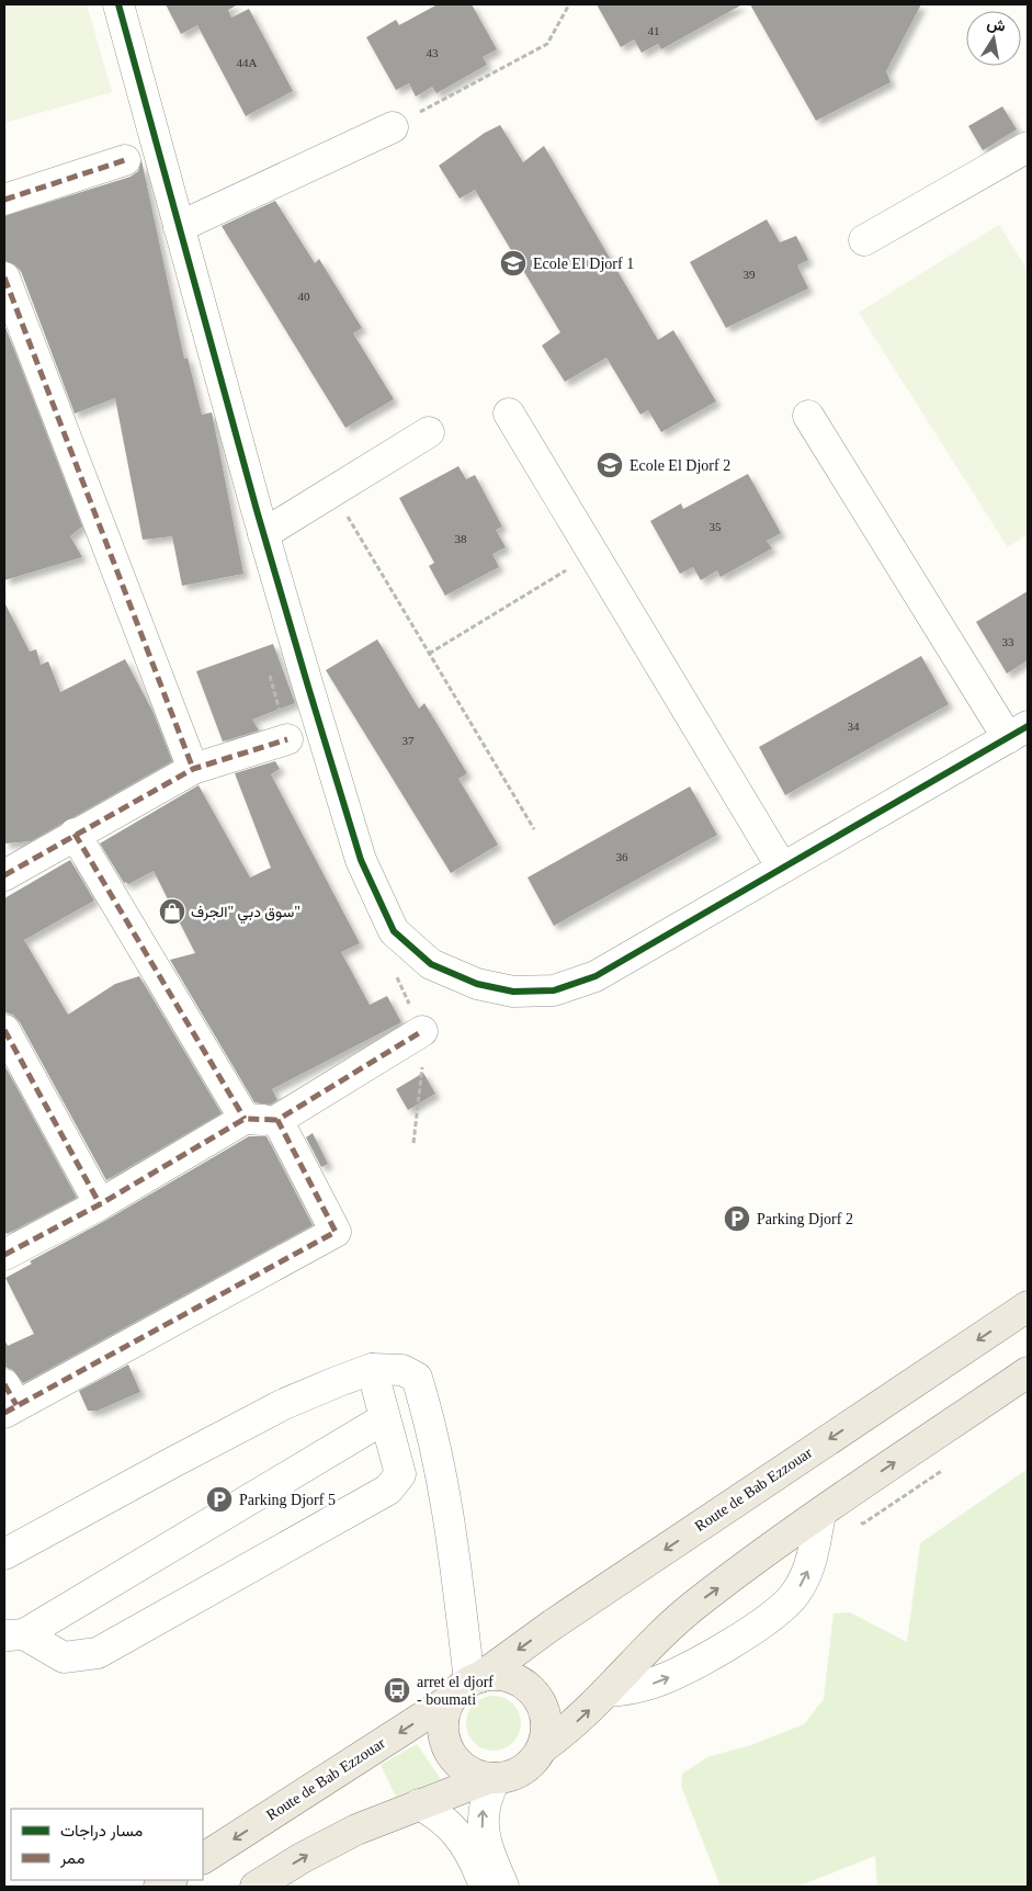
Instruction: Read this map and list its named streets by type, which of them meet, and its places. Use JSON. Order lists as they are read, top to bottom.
{
  "streets": {
    "main road": ["Route de Bab Ezzouar"]
  },
  "places": {
    "school or university": ["Ecole El Djorf 1", "Ecole El Djorf 2"],
    "shop": ["سوق دبي \"الجرف\""],
    "parking": ["Parking Djorf 2", "Parking Djorf 5"],
    "bus stop": ["arret el djorf - boumati"]
  },
  "house_numbers": [
    "41",
    "43",
    "44A",
    "39",
    "40",
    "35",
    "38",
    "33",
    "34",
    "37",
    "36"
  ],
  "legend": ["مسار دراجات", "ممر"],
  "north": "top"
}
